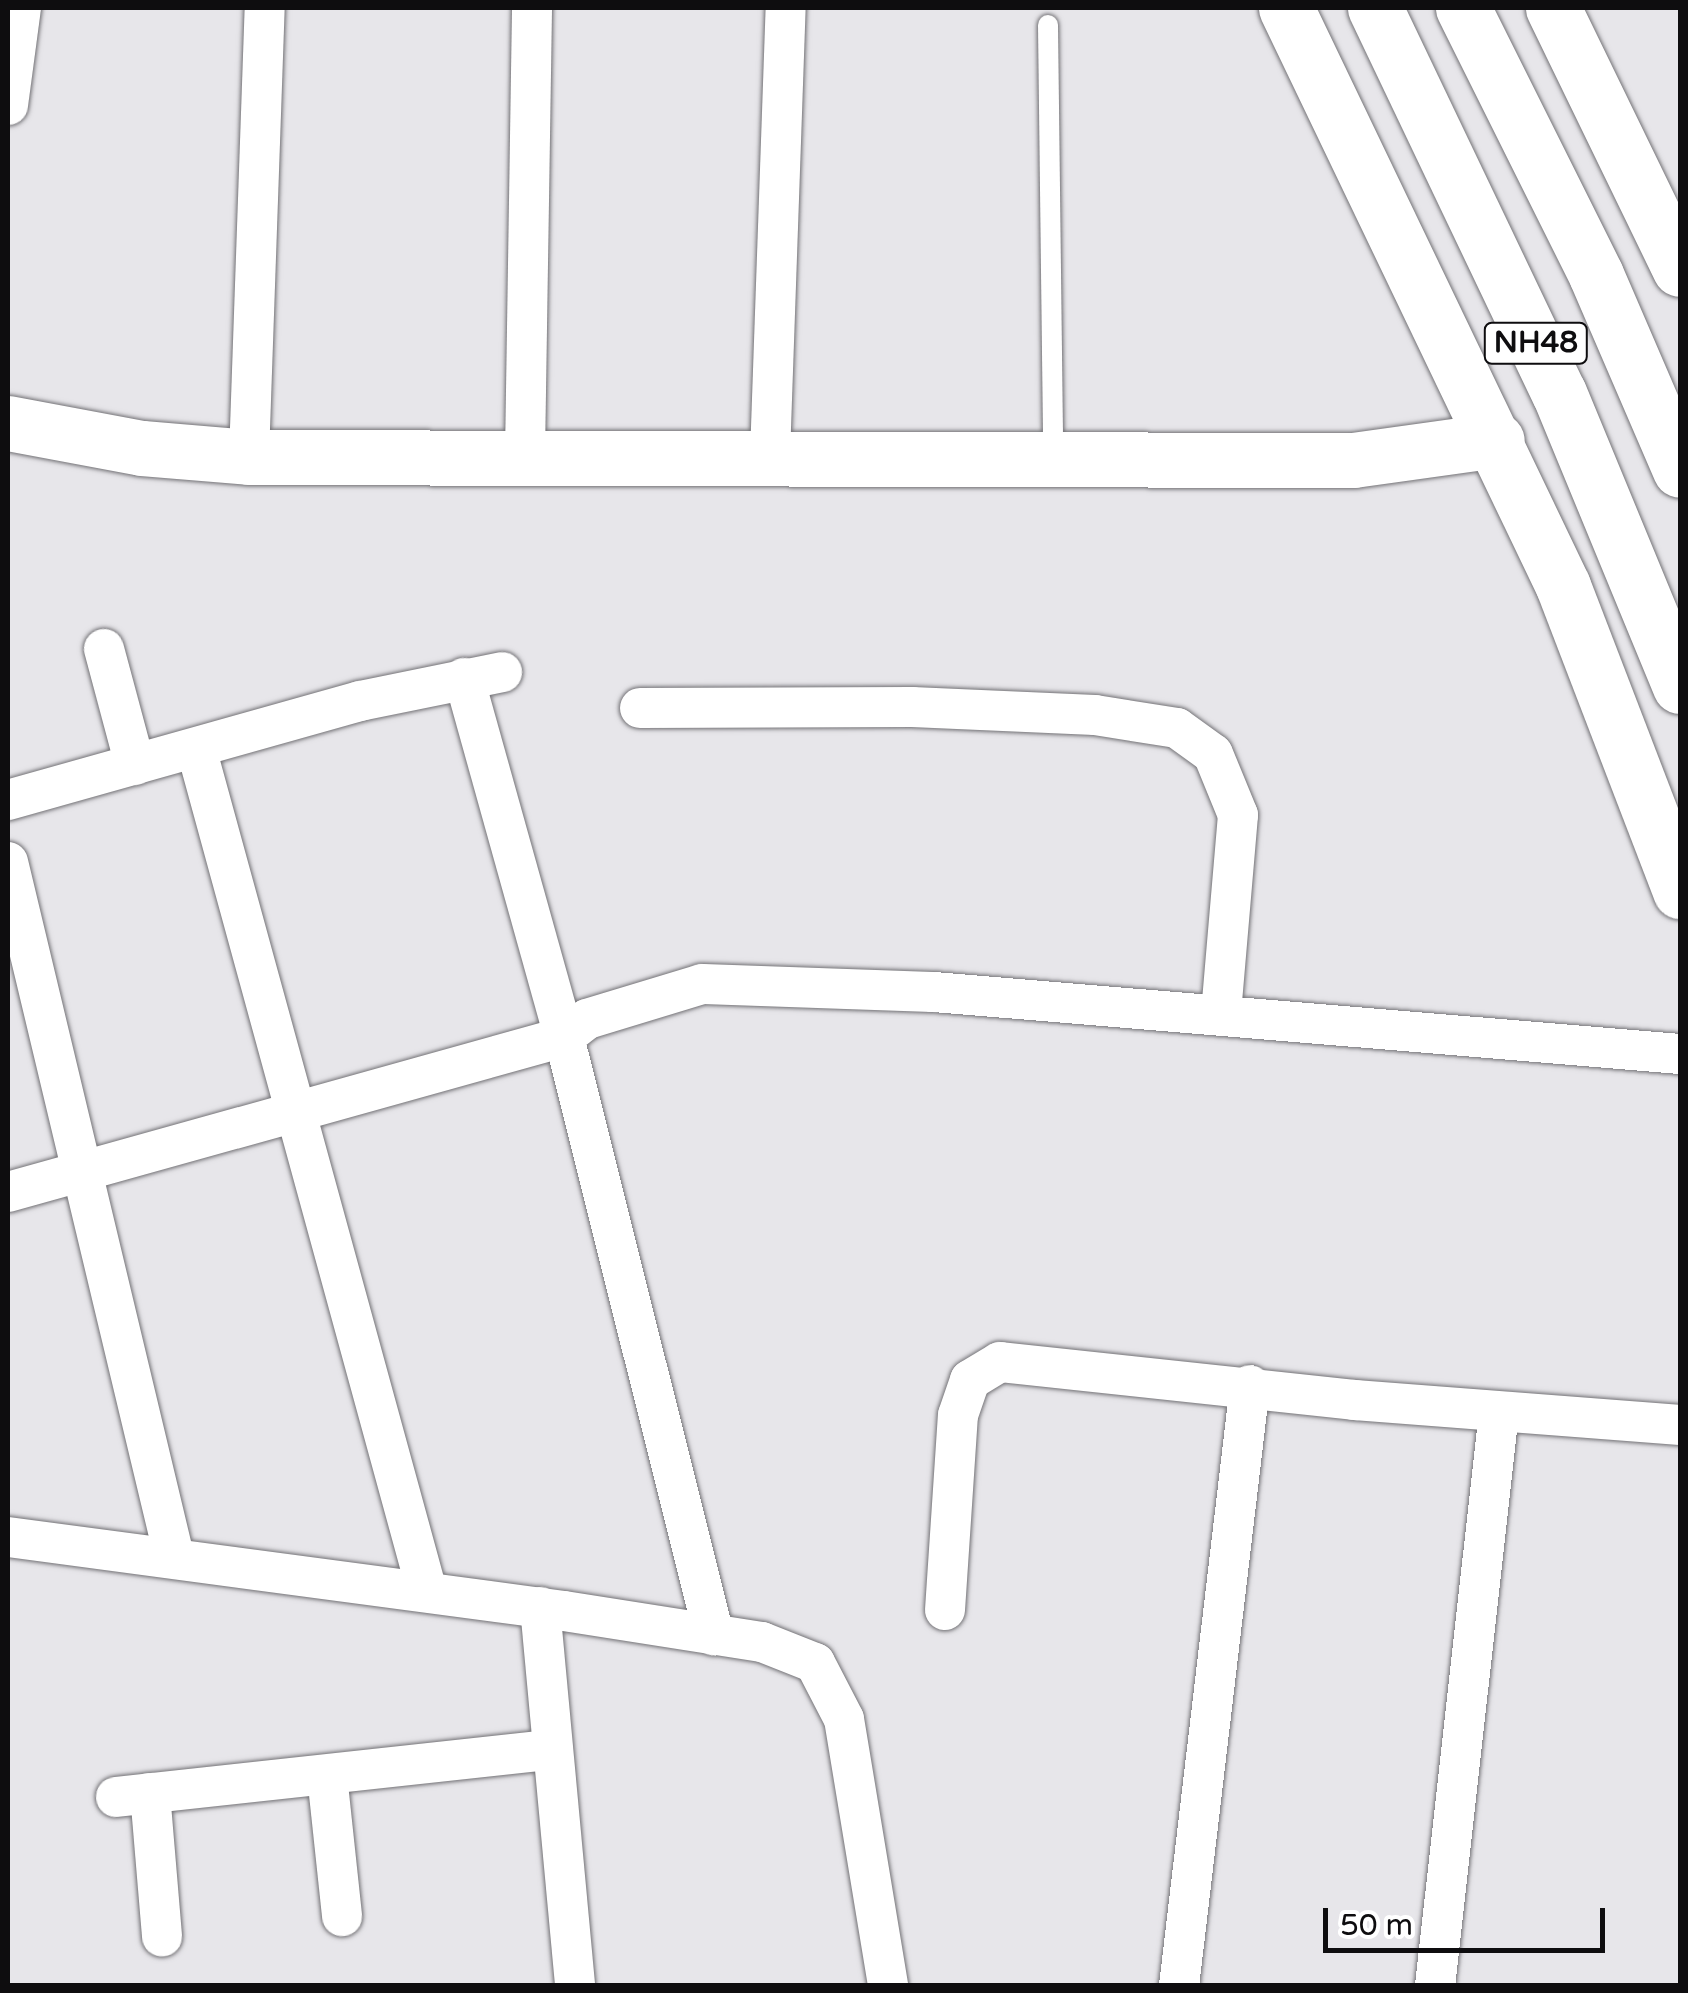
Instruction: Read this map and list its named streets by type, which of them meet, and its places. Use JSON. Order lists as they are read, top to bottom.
{
  "streets": {
    "main road": ["NH48"]
  },
  "scale_bar": "50 m"
}
